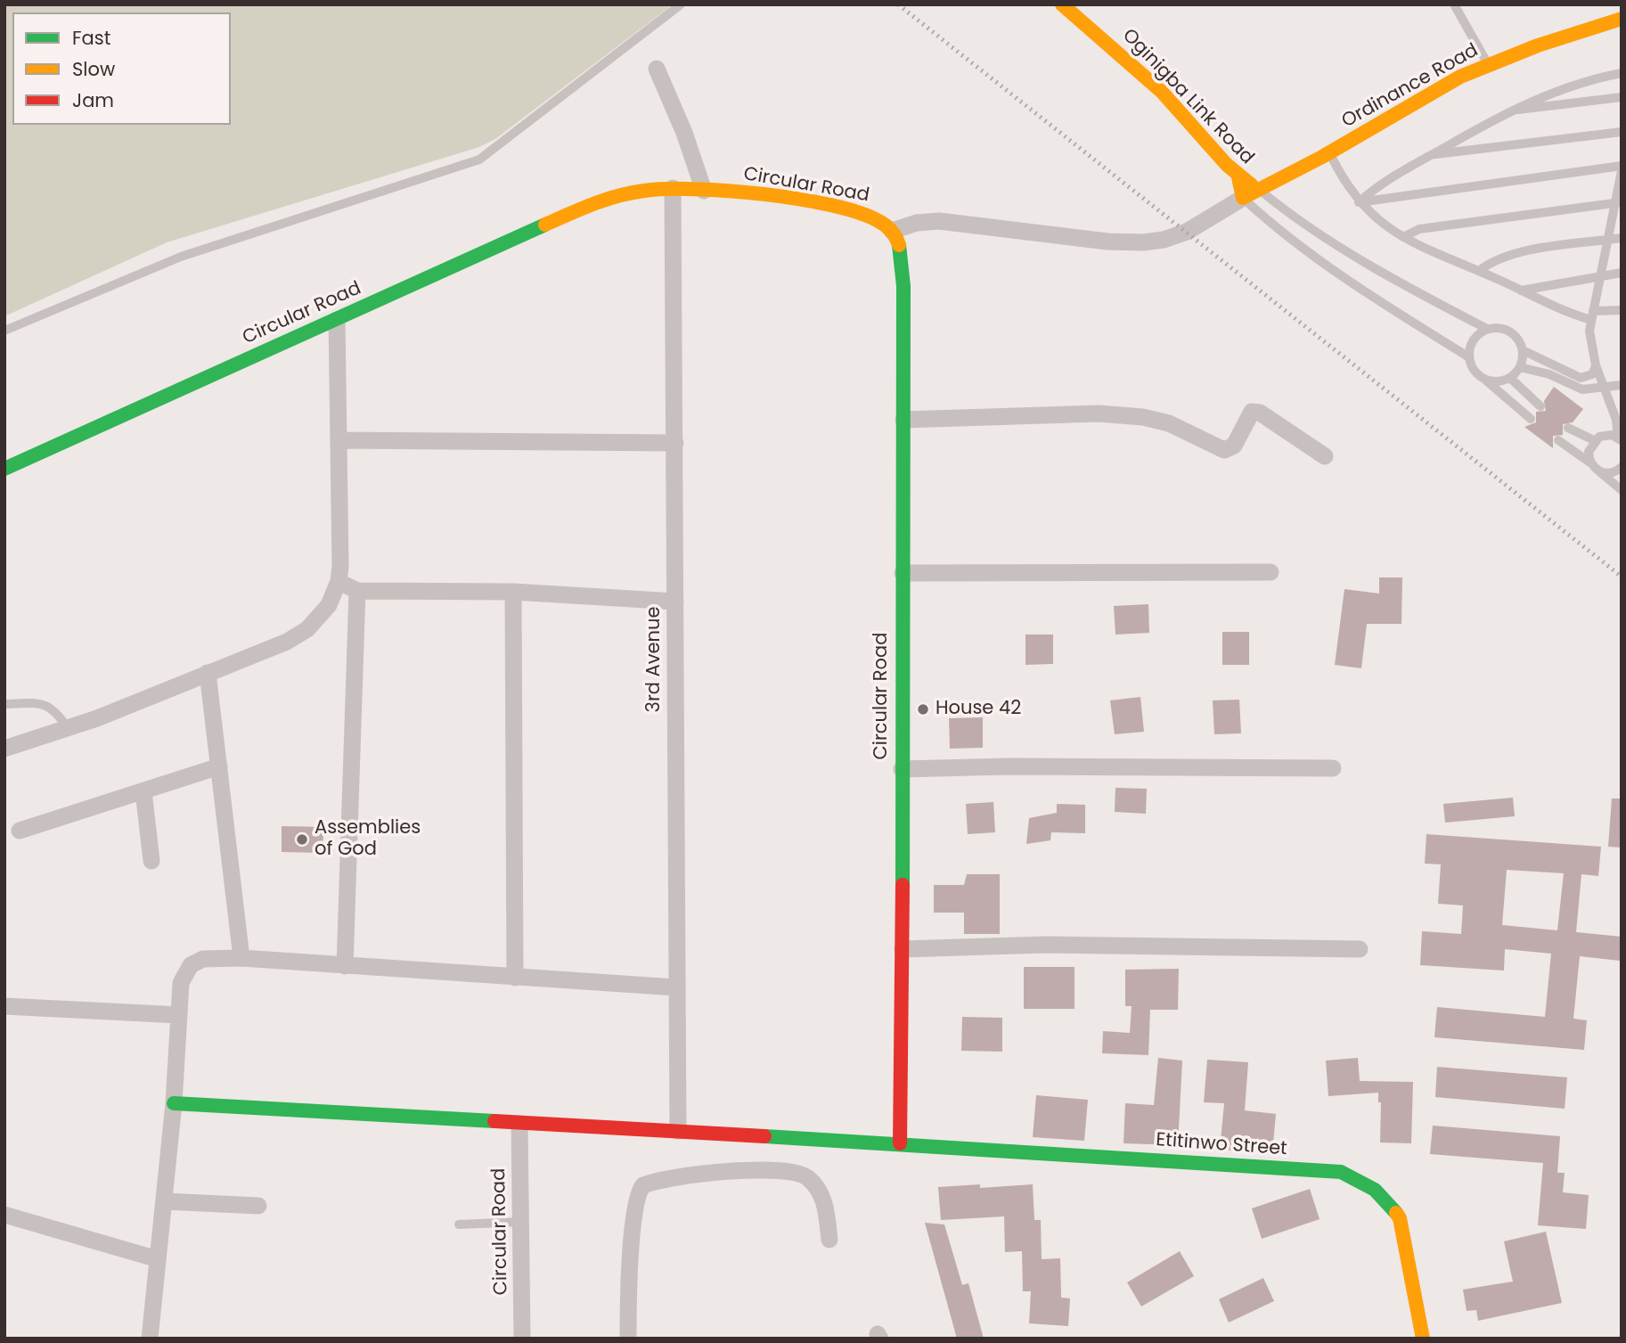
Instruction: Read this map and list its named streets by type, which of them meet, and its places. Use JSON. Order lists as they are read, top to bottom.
{
  "streets": {
    "street": [
      "Ordinance Road",
      "Oginigba Link Road",
      "Circular Road",
      "3rd Avenue",
      "Etitinwo Street"
    ]
  },
  "crossings": [
    ["Ordinance Road", "Oginigba Link Road"],
    ["Circular Road", "3rd Avenue"],
    ["Circular Road", "Etitinwo Street"],
    ["3rd Avenue", "Etitinwo Street"]
  ],
  "places": ["House 42", "Assemblies of God"],
  "legend": ["Fast", "Slow", "Jam"]
}
